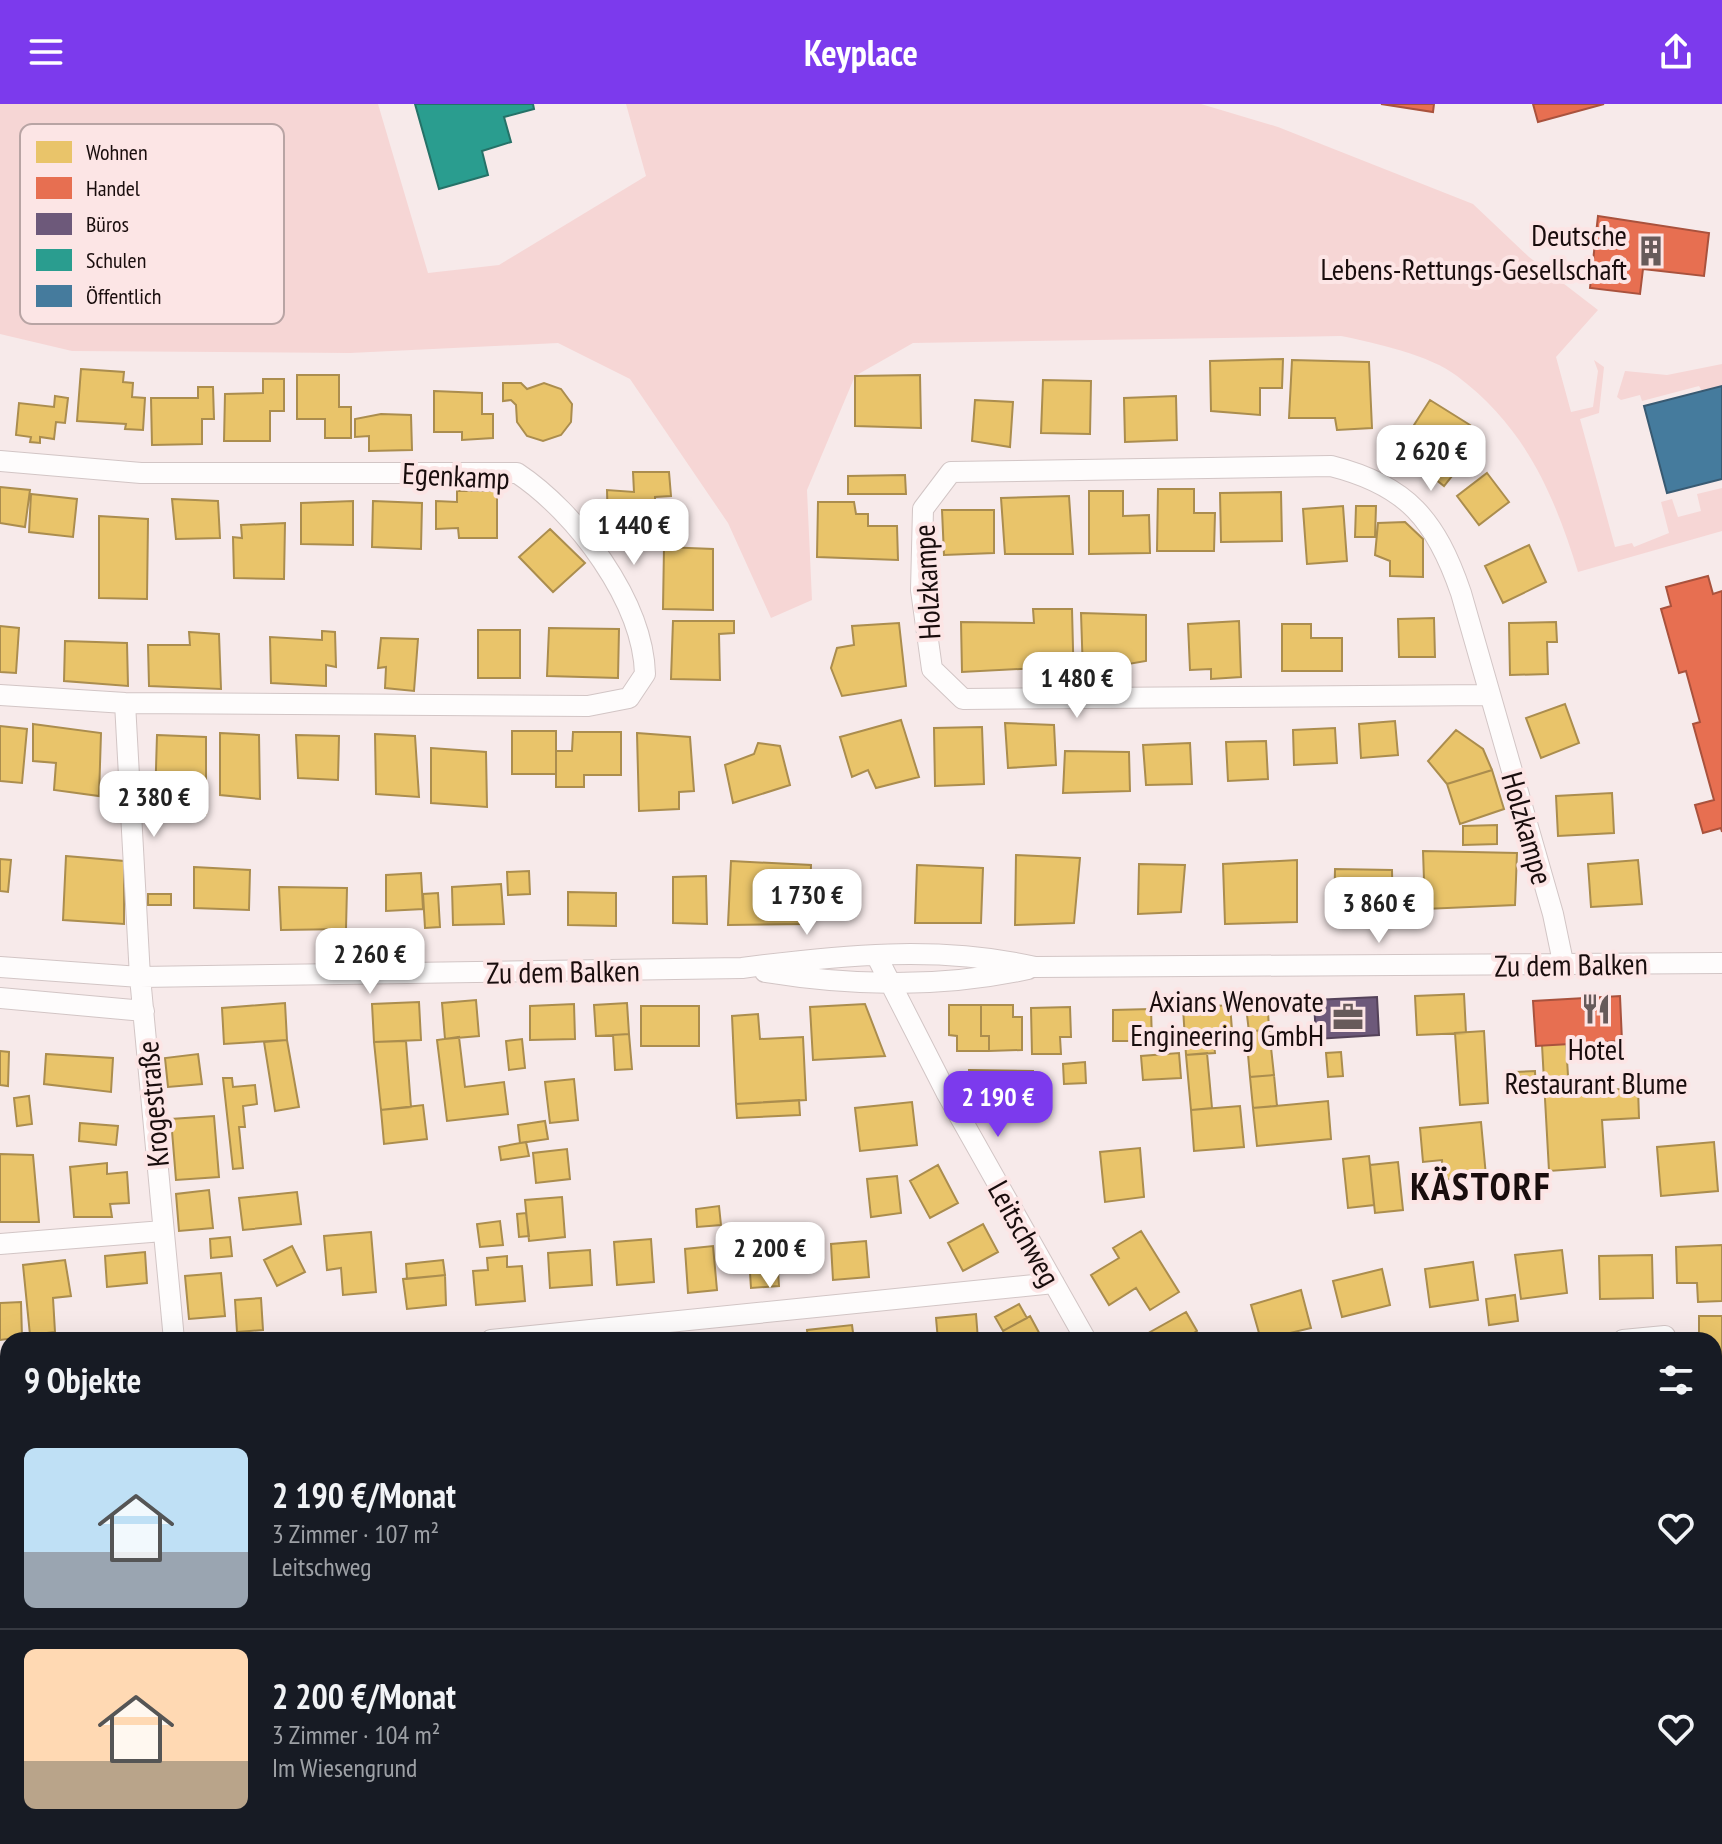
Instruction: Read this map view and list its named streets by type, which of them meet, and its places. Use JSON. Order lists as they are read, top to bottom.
{
  "streets": {
    "street": [
      "Egenkamp",
      "Holzkampe",
      "Zu dem Balken",
      "Krogestraße",
      "Leitschweg"
    ]
  },
  "crossings": [
    ["Holzkampe", "Zu dem Balken"],
    ["Zu dem Balken", "Krogestraße"],
    ["Zu dem Balken", "Leitschweg"]
  ],
  "districts": ["KÄSTORF"],
  "places": {
    "building": ["Deutsche Lebens-Rettungs-Gesellschaft"],
    "restaurant": ["Hotel Restaurant Blume"],
    "office": ["Axians Wenovate Engineering GmbH"]
  },
  "legend": [
    "Wohnen",
    "Handel",
    "Büros",
    "Schulen",
    "Öffentlich"
  ],
  "page": {
    "header": "Keyplace",
    "price": [
      "2 620 €",
      "1 440 €",
      "1 480 €",
      "2 380 €",
      "1 730 €",
      "3 860 €",
      "2 260 €",
      "2 190 €",
      "2 200 €"
    ],
    "heading": "9 Objekte",
    "list": [
      {
        "name": "2 190 €/Monat",
        "note": "3 Zimmer · 107 m² · Leitschweg"
      },
      {
        "name": "2 200 €/Monat",
        "note": "3 Zimmer · 104 m² · Im Wiesengrund"
      }
    ]
  }
}
